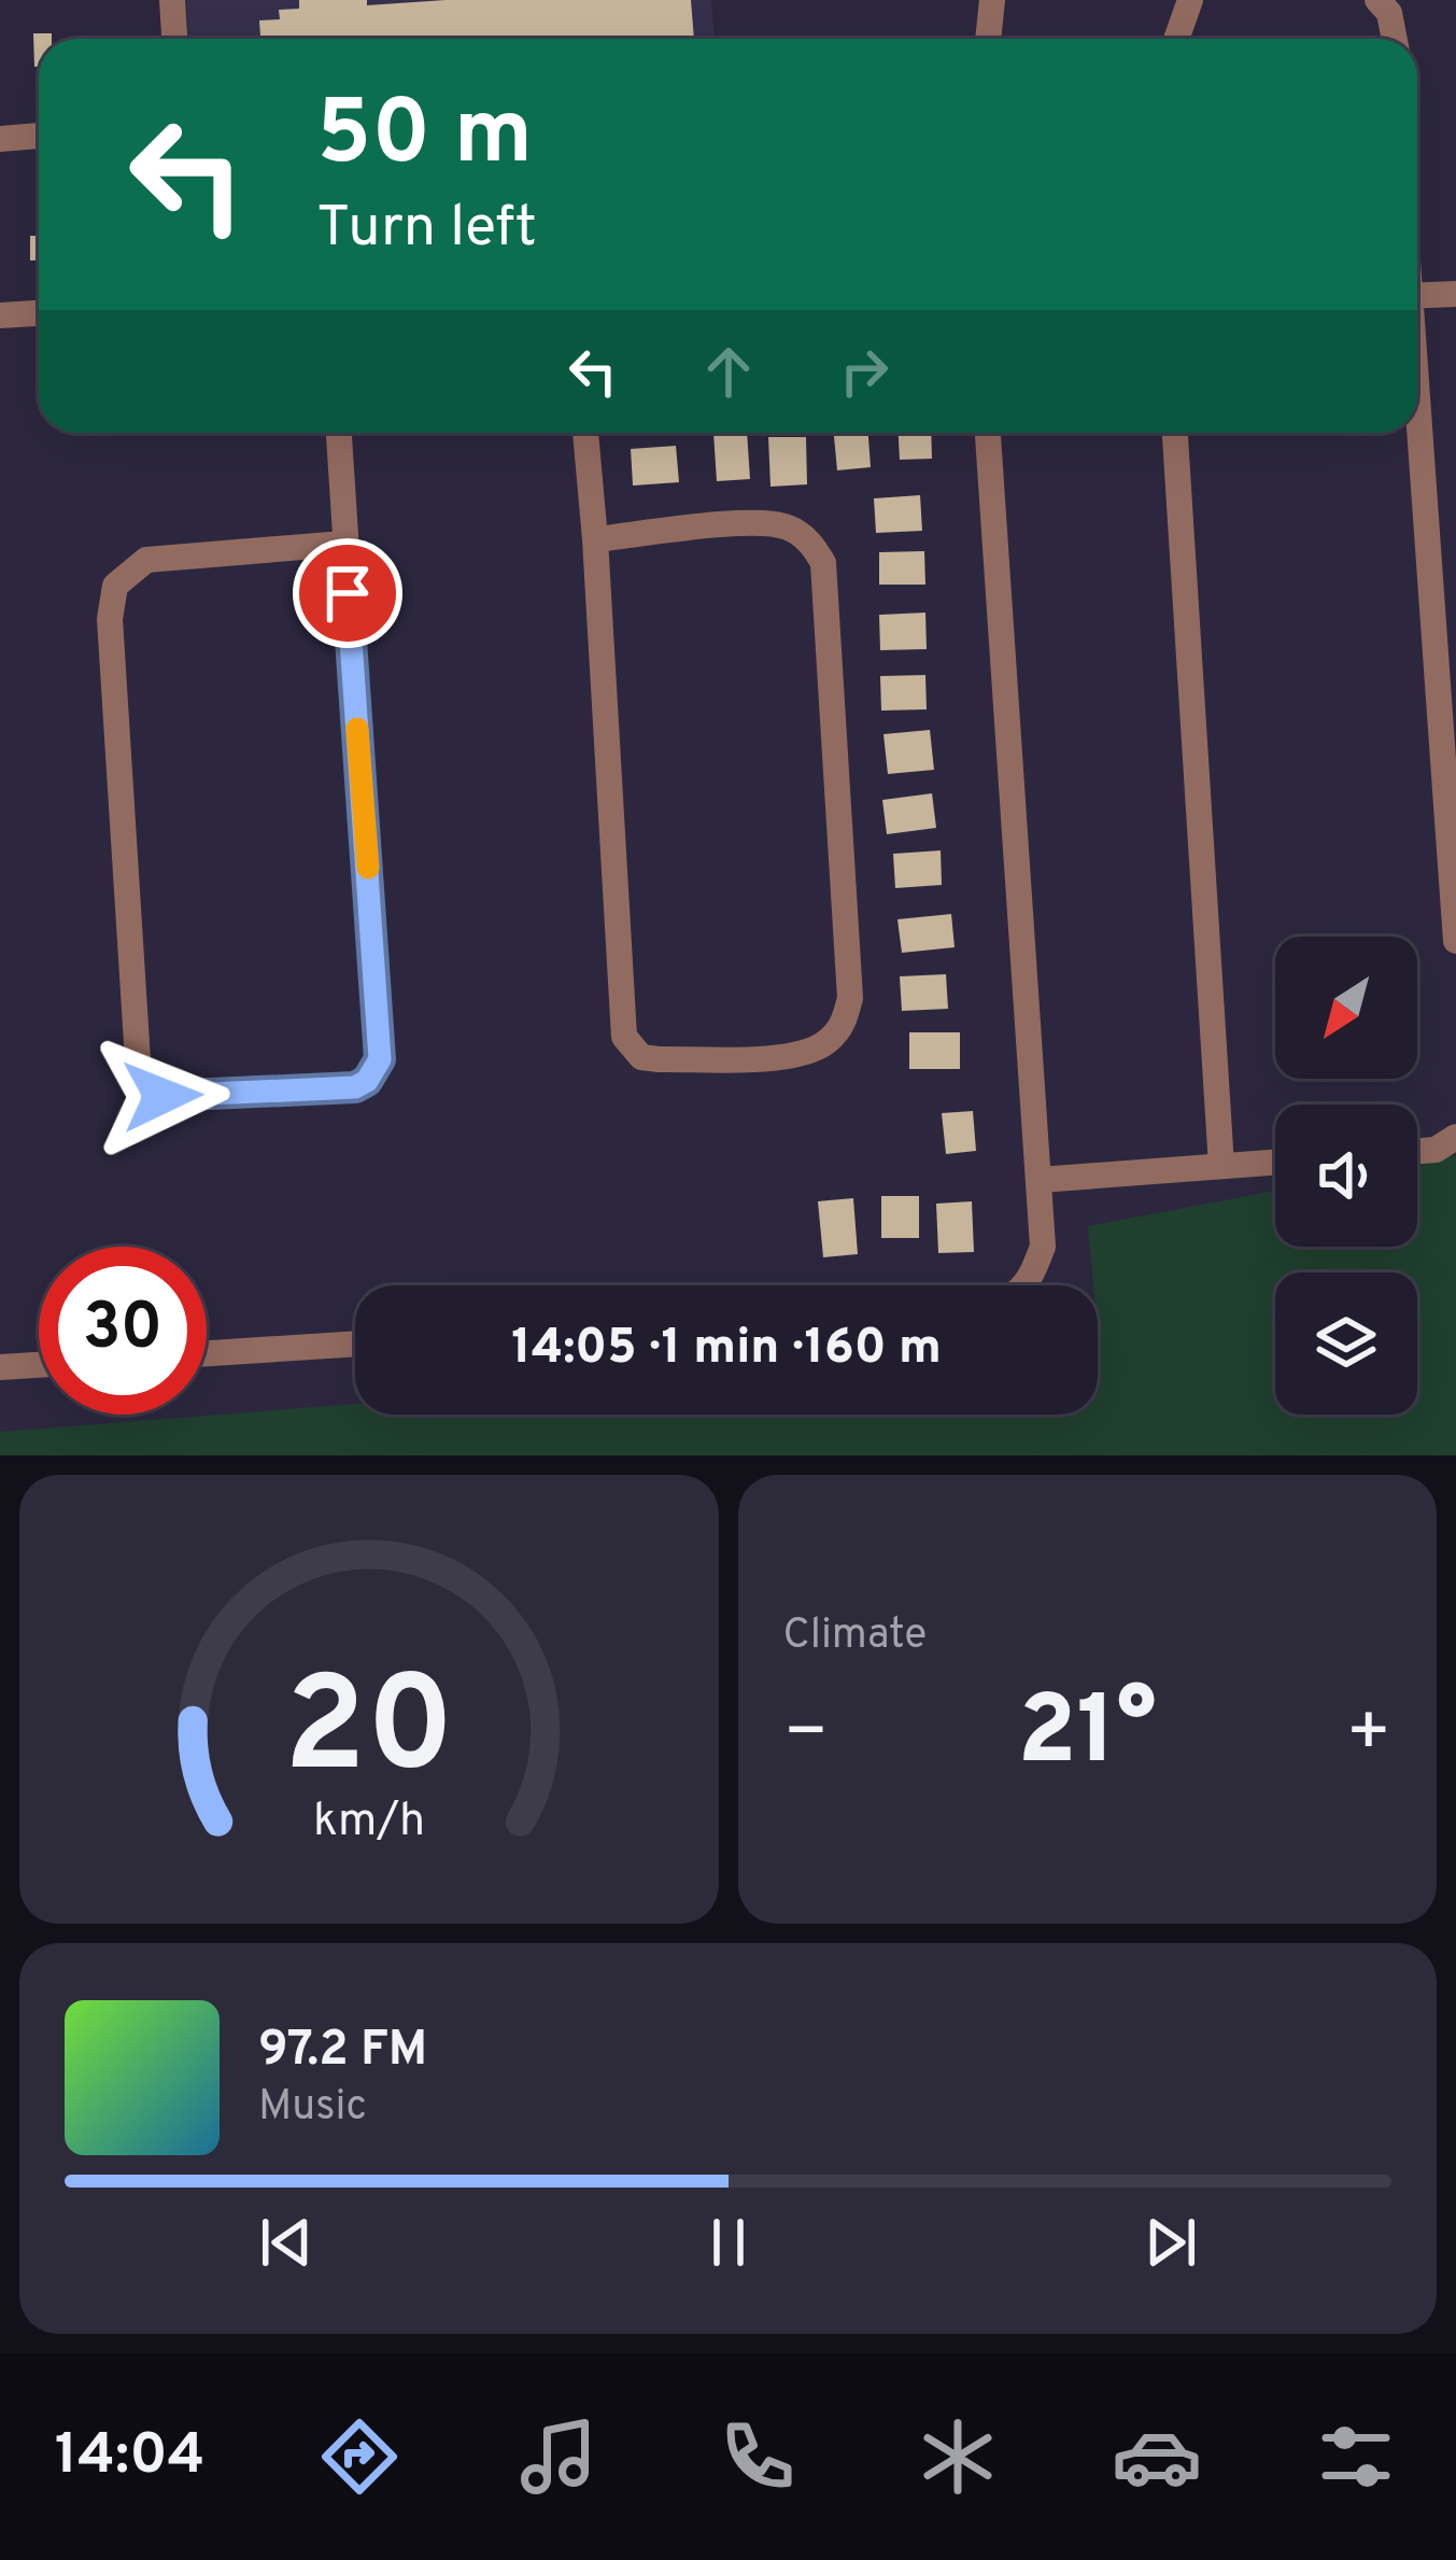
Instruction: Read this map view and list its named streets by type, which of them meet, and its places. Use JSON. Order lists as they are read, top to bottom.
{
  "north": "bottom left",
  "page": {
    "turn": ["50 m", "Turn left"],
    "limit": "30",
    "trip": "14:05 · 1 min · 160 m",
    "tile": "Climate",
    "heat": ["−", "21°", "+"],
    "song": ["97.2 FM", "Music"],
    "tabs": "14:04",
    "gauge": ["20", "km/h"]
  }
}
